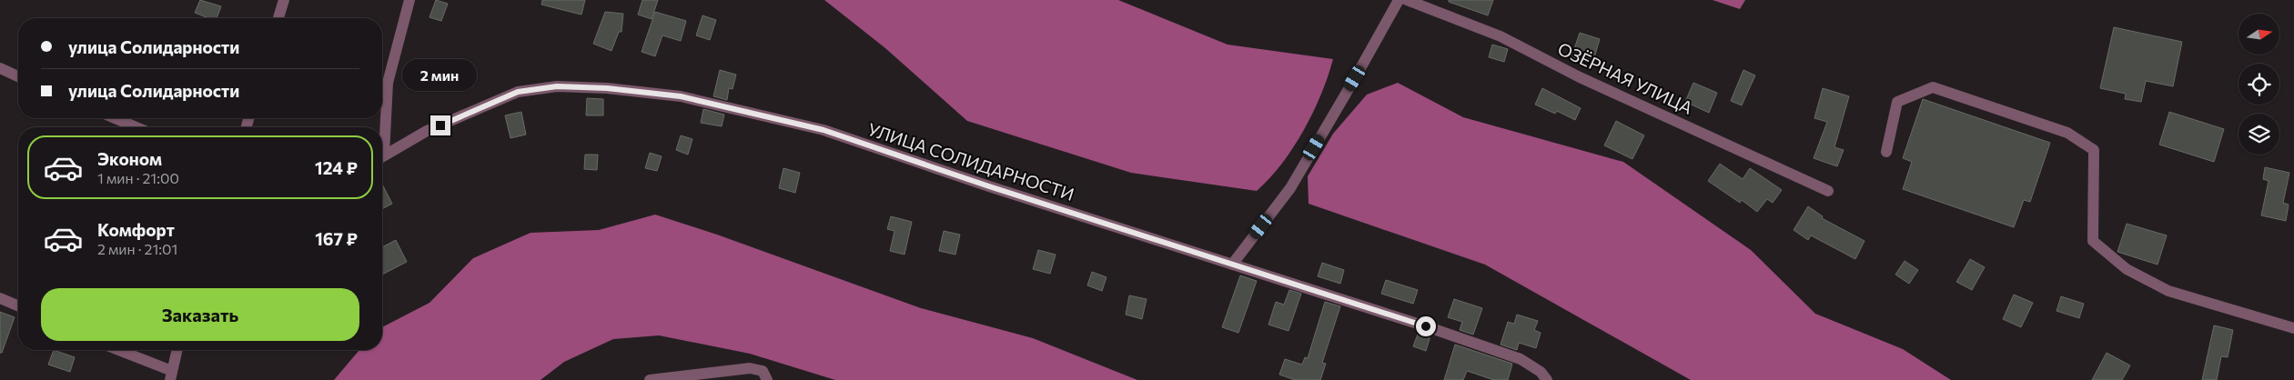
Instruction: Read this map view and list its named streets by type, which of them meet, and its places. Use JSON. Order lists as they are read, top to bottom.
{
  "streets": {
    "street": ["ОЗЁРНАЯ УЛИЦА", "УЛИЦА СОЛИДАРНОСТИ"]
  },
  "north": "right",
  "page": {
    "banner": ["улица Солидарности", "улица Солидарности"],
    "bubble": "2 мин",
    "list": [
      {
        "name": "Эконом",
        "note": "1 мин · 21:00",
        "value": "124 ₽"
      },
      {
        "name": "Комфорт",
        "note": "2 мин · 21:01",
        "value": "167 ₽"
      }
    ],
    "buttons": "Заказать"
  }
}
